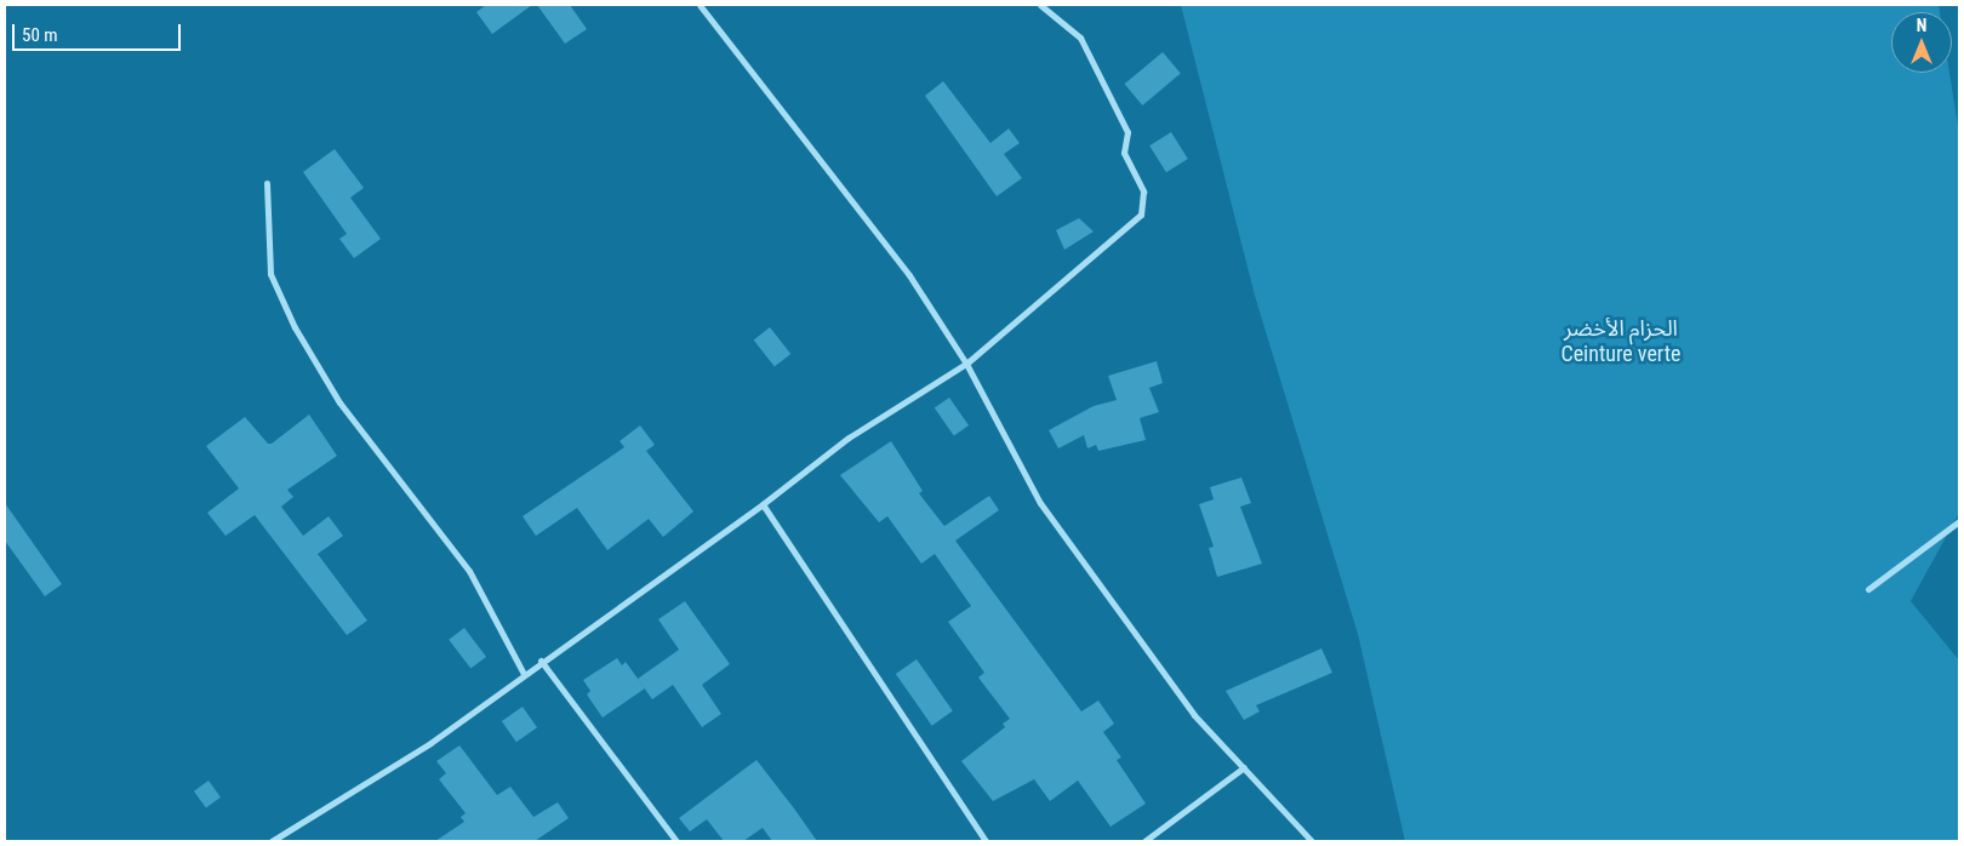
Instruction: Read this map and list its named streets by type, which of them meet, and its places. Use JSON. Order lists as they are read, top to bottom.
{
  "parks": ["الحزام الأخضر Ceinture verte"],
  "scale_bar": "50 m",
  "north": "top"
}
